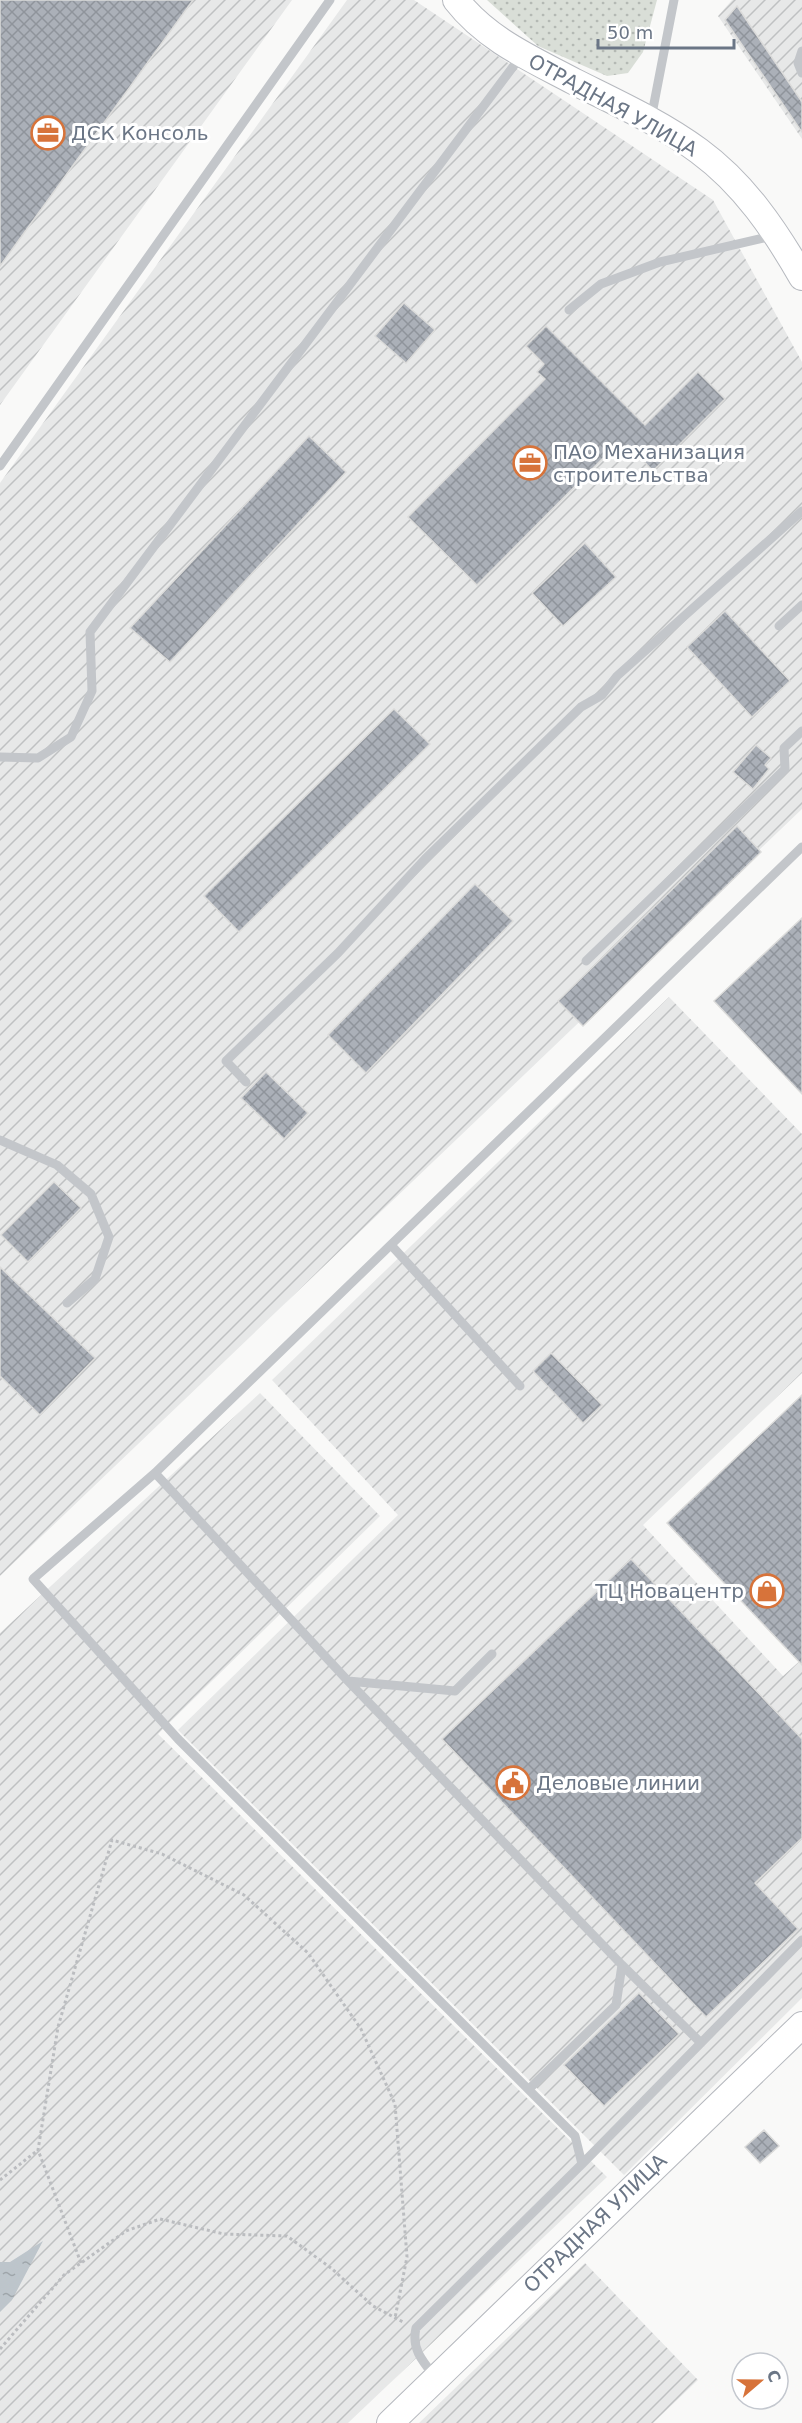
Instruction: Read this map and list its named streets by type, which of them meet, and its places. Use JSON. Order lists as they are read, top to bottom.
{
  "streets": {
    "main road": ["ОТРАДНАЯ УЛИЦА"]
  },
  "places": {
    "office": ["ДСК Консоль", "ПАО Механизация строительства"],
    "shop": ["ТЦ Новацентр"],
    "public building": ["Деловые линии"]
  },
  "scale_bar": "50 m",
  "north": "right"
}
